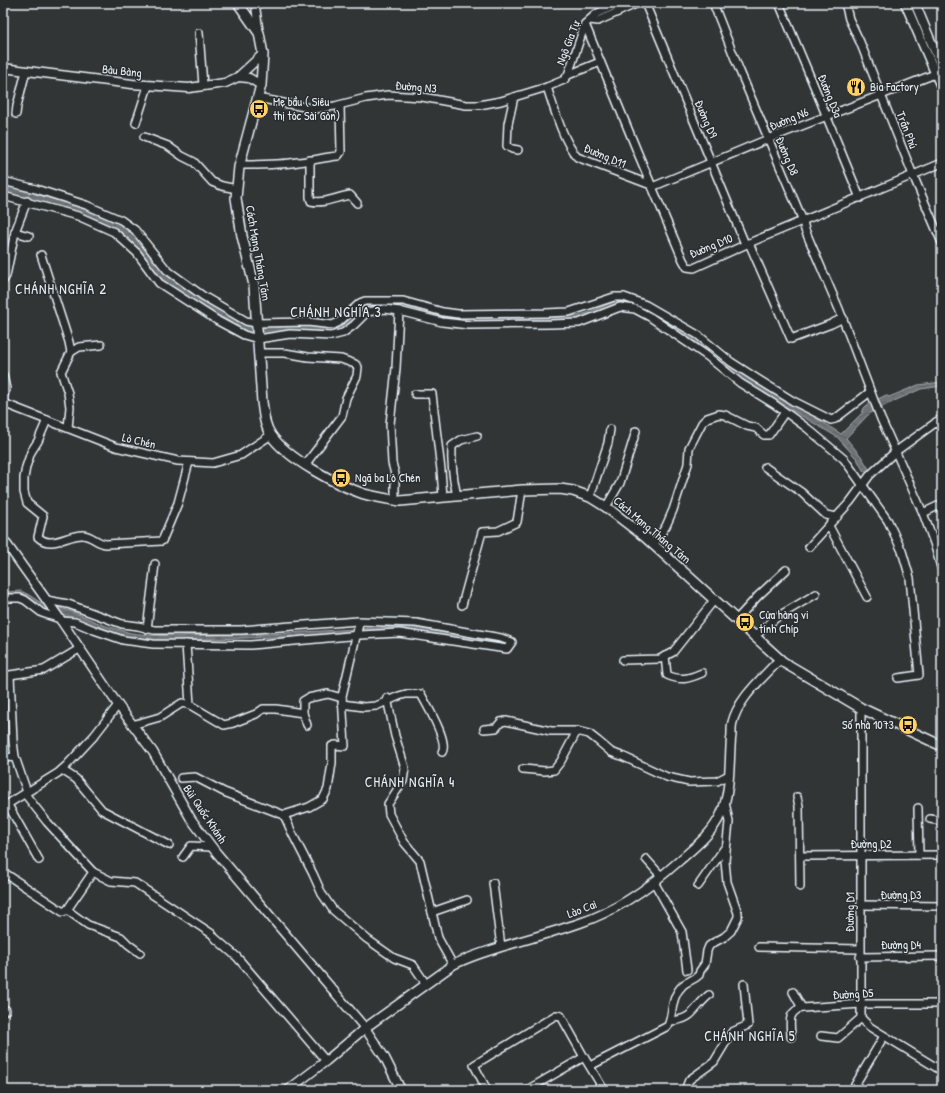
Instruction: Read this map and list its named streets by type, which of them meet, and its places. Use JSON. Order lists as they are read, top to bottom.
{
  "streets": {
    "main road": ["Cách Mạng Tháng Tám"],
    "street": [
      "Ngô Gia Tự",
      "Bàu Bàng",
      "Đường N3",
      "Đường D3a",
      "Đường D9",
      "Đường N6",
      "Trần Phú",
      "Đường D11",
      "Đường D8",
      "Đường D10",
      "Lò Chén",
      "Bùi Quốc Khánh",
      "Đường D2",
      "Đường D3",
      "Lào Cai",
      "Đường D1",
      "Đường D4",
      "Đường D5"
    ]
  },
  "crossings": [
    ["Ngô Gia Tự", "Đường N3"],
    ["Ngô Gia Tự", "Đường D10"],
    ["Đường N3", "Đường D11"],
    ["Đường N3", "Đường D10"],
    ["Đường N3", "Cách Mạng Tháng Tám"],
    ["Đường D3a", "Đường N6"],
    ["Đường D3a", "Đường D10"],
    ["Đường D9", "Đường N6"],
    ["Đường D9", "Đường D8"],
    ["Đường D9", "Đường D10"],
    ["Đường N6", "Trần Phú"],
    ["Đường N6", "Đường D11"],
    ["Đường N6", "Đường D8"],
    ["Đường N6", "Đường D10"],
    ["Trần Phú", "Đường D10"],
    ["Đường D11", "Đường D10"],
    ["Đường D8", "Đường D10"],
    ["Cách Mạng Tháng Tám", "Lò Chén"],
    ["Cách Mạng Tháng Tám", "Lào Cai"],
    ["Cách Mạng Tháng Tám", "Đường D1"],
    ["Bùi Quốc Khánh", "Lào Cai"],
    ["Đường D2", "Đường D1"],
    ["Đường D3", "Đường D1"],
    ["Đường D1", "Đường D4"],
    ["Đường D1", "Đường D5"]
  ],
  "districts": [
    "CHÁNH NGHĨA 2",
    "CHÁNH NGHĨA 3",
    "CHÁNH NGHĨA 4",
    "CHÁNH NGHĨA 5"
  ],
  "places": {
    "restaurant": ["Bia Factory"],
    "bus stop": [
      "Mẹ bầu ( Siêu thị tóc Sài Gòn)",
      "Ngã ba Lò Chén",
      "Cửa hàng vi tính Chíp",
      "Số nhà 1073"
    ]
  }
}
